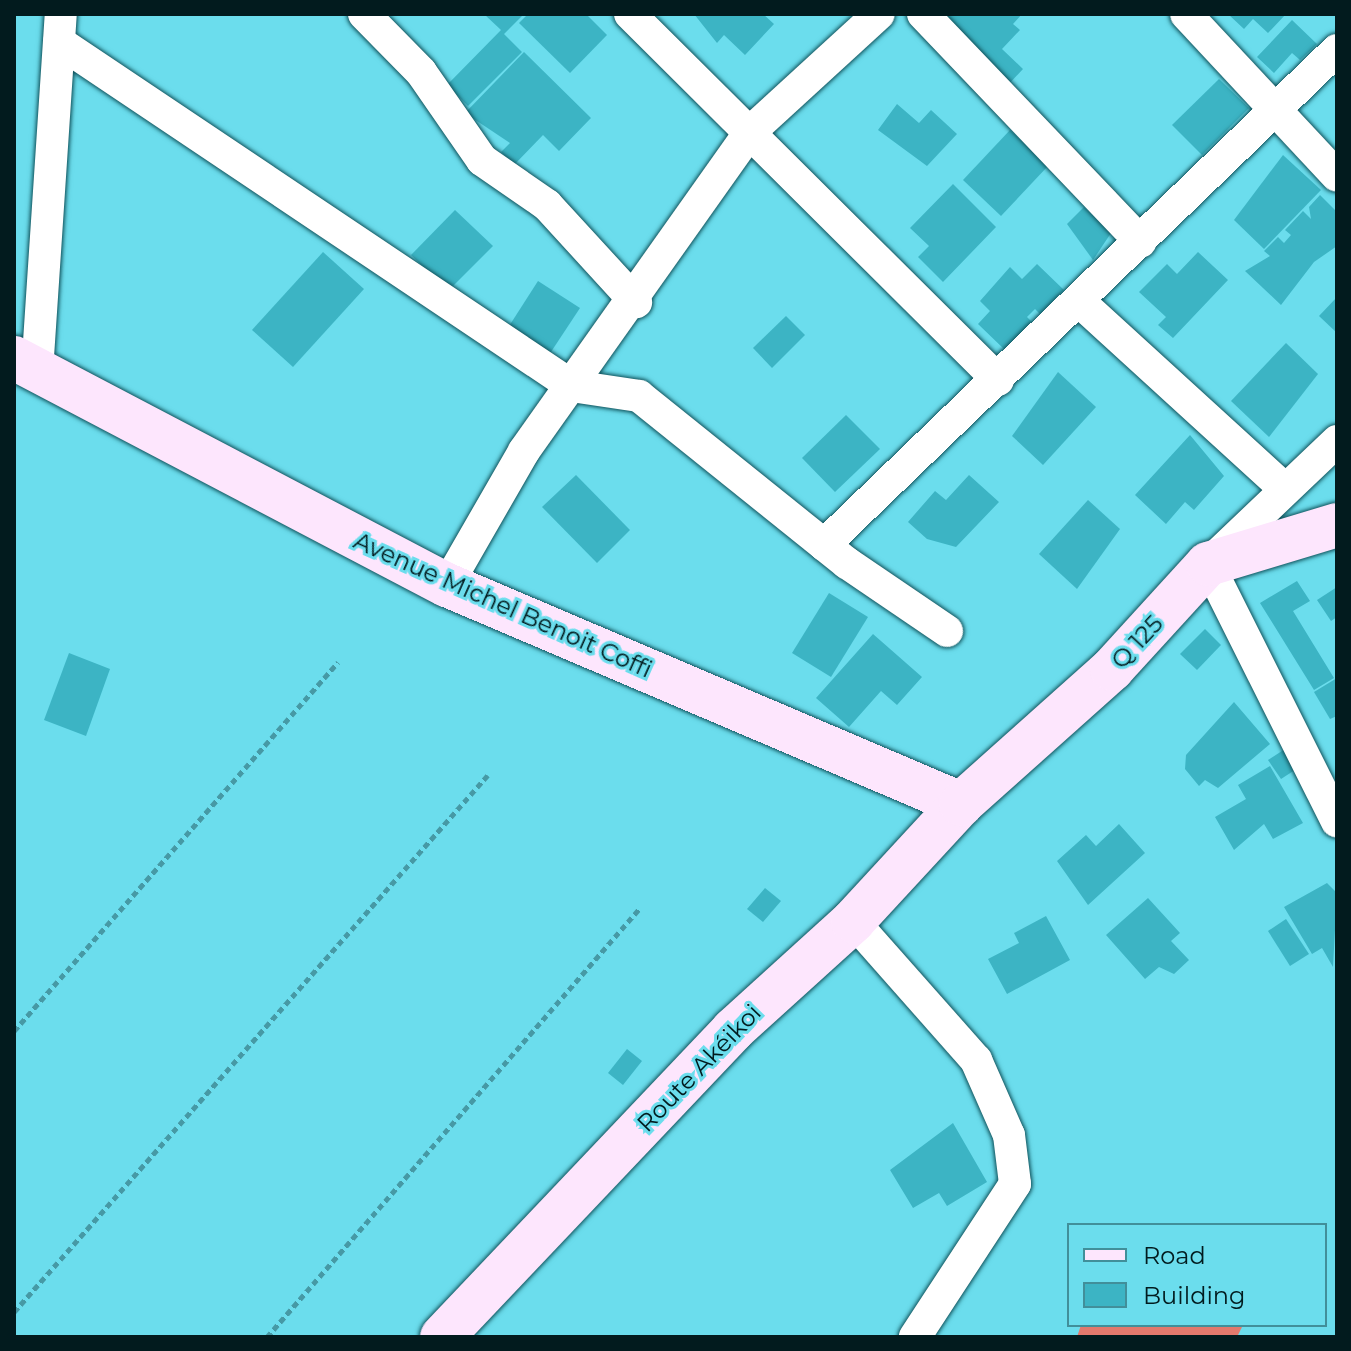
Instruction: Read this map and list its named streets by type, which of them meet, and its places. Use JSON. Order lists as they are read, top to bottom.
{
  "streets": {
    "street": ["Avenue Michel Benoit Coffi", "Q 125", "Route Akéikoi"]
  },
  "crossings": [
    ["Avenue Michel Benoit Coffi", "Q 125"],
    ["Avenue Michel Benoit Coffi", "Route Akéikoi"],
    ["Q 125", "Route Akéikoi"]
  ],
  "legend": ["Road", "Building"]
}
